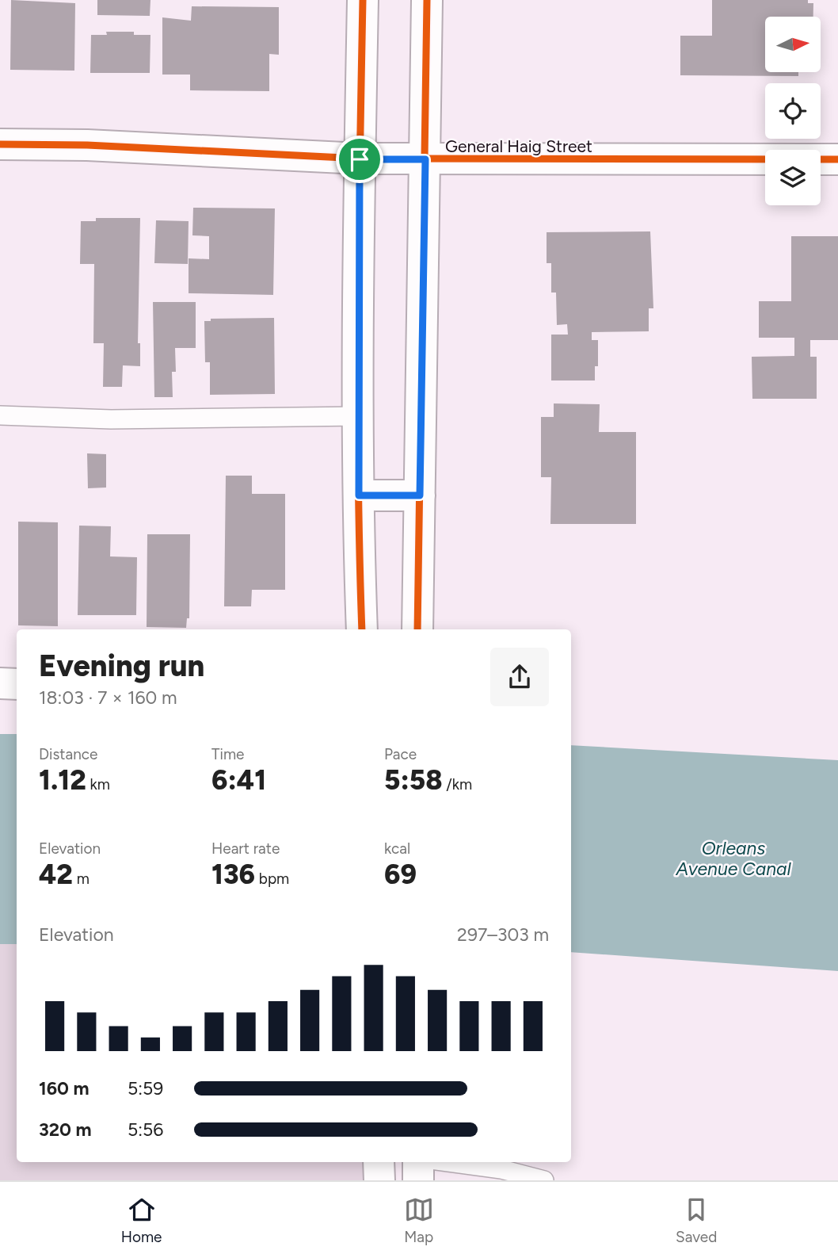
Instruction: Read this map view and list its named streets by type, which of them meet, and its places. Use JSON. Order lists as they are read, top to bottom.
{
  "streets": {
    "main road": ["General Haig Street"]
  },
  "water": ["Orleans Avenue Canal"],
  "north": "right",
  "page": {
    "heading": ["Evening run", "18:03 · 7 × 160 m"],
    "stats": [
      ["Distance", "1.12 km"],
      ["Time", "6:41"],
      ["Pace", "5:58 /km"],
      ["Elevation", "42 m"],
      ["Heart rate", "136 bpm"],
      ["kcal", "69"]
    ],
    "chart": ["Elevation", "297–303 m"],
    "list": [
      {
        "name": "160 m",
        "note": "5:59"
      },
      {
        "name": "320 m",
        "note": "5:56"
      }
    ],
    "tabs": ["Home", "Map", "Saved"]
  }
}
